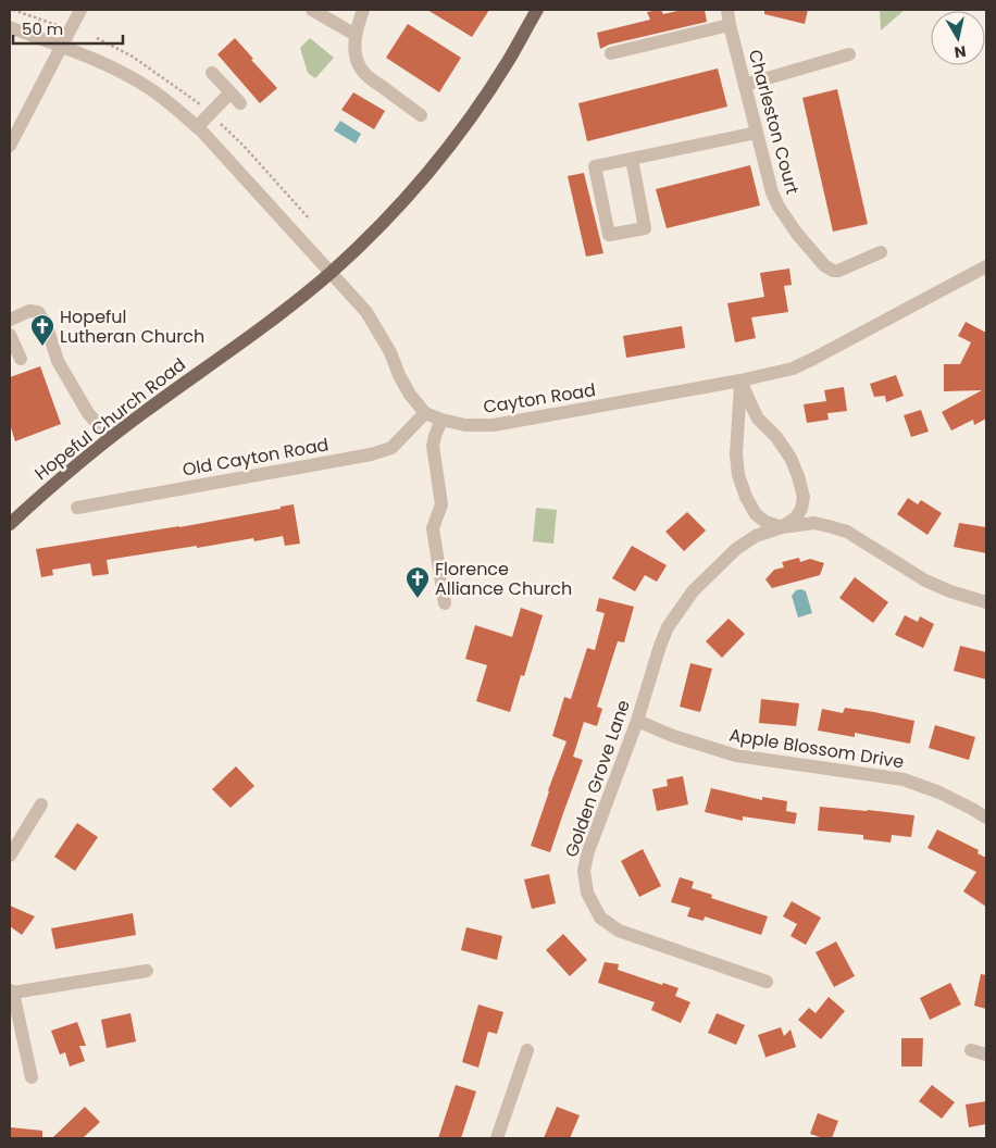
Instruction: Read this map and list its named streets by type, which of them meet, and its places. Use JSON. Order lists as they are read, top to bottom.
{
  "streets": {
    "main road": ["Hopeful Church Road"],
    "street": [
      "Charleston Court",
      "Cayton Road",
      "Old Cayton Road",
      "Apple Blossom Drive",
      "Golden Grove Lane"
    ]
  },
  "crossings": [
    ["Cayton Road", "Hopeful Church Road"],
    ["Cayton Road", "Old Cayton Road"],
    ["Apple Blossom Drive", "Golden Grove Lane"]
  ],
  "places": {
    "church": ["Hopeful Lutheran Church", "Florence Alliance Church"]
  },
  "scale_bar": "50 m",
  "north": "bottom"
}
